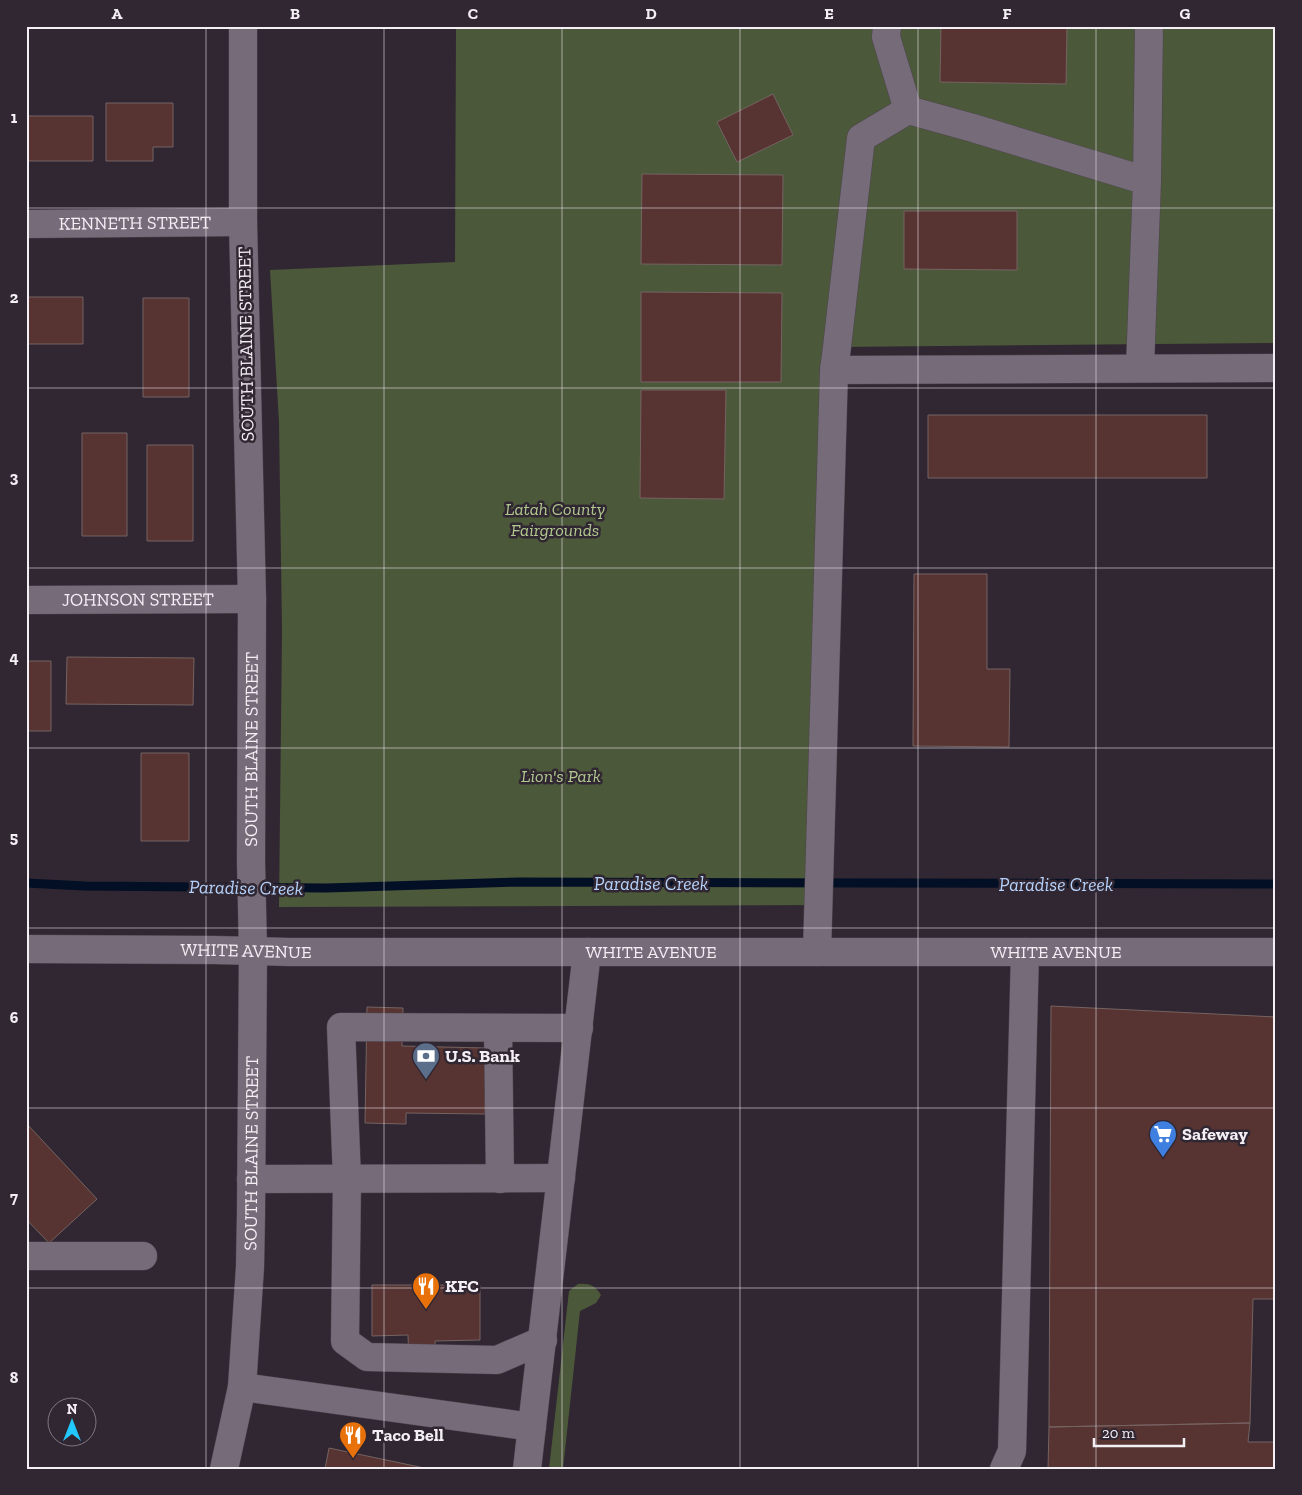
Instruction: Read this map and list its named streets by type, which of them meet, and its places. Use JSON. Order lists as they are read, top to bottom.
{
  "streets": {
    "street": [
      "KENNETH STREET",
      "SOUTH BLAINE STREET",
      "JOHNSON STREET",
      "WHITE AVENUE"
    ]
  },
  "crossings": [
    ["KENNETH STREET", "SOUTH BLAINE STREET"],
    ["SOUTH BLAINE STREET", "JOHNSON STREET"],
    ["SOUTH BLAINE STREET", "WHITE AVENUE"]
  ],
  "water": ["Paradise Creek"],
  "parks": ["Latah County Fairgrounds", "Lion's Park"],
  "places": {
    "bank": ["U.S. Bank"],
    "supermarket": ["Safeway"],
    "restaurant": ["KFC", "Taco Bell"]
  },
  "scale_bar": "20 m",
  "north": "top",
  "grid": {
    "columns": [
      "A",
      "B",
      "C",
      "D",
      "E",
      "F",
      "G"
    ],
    "rows": [
      "1",
      "2",
      "3",
      "4",
      "5",
      "6",
      "7",
      "8"
    ]
  }
}
